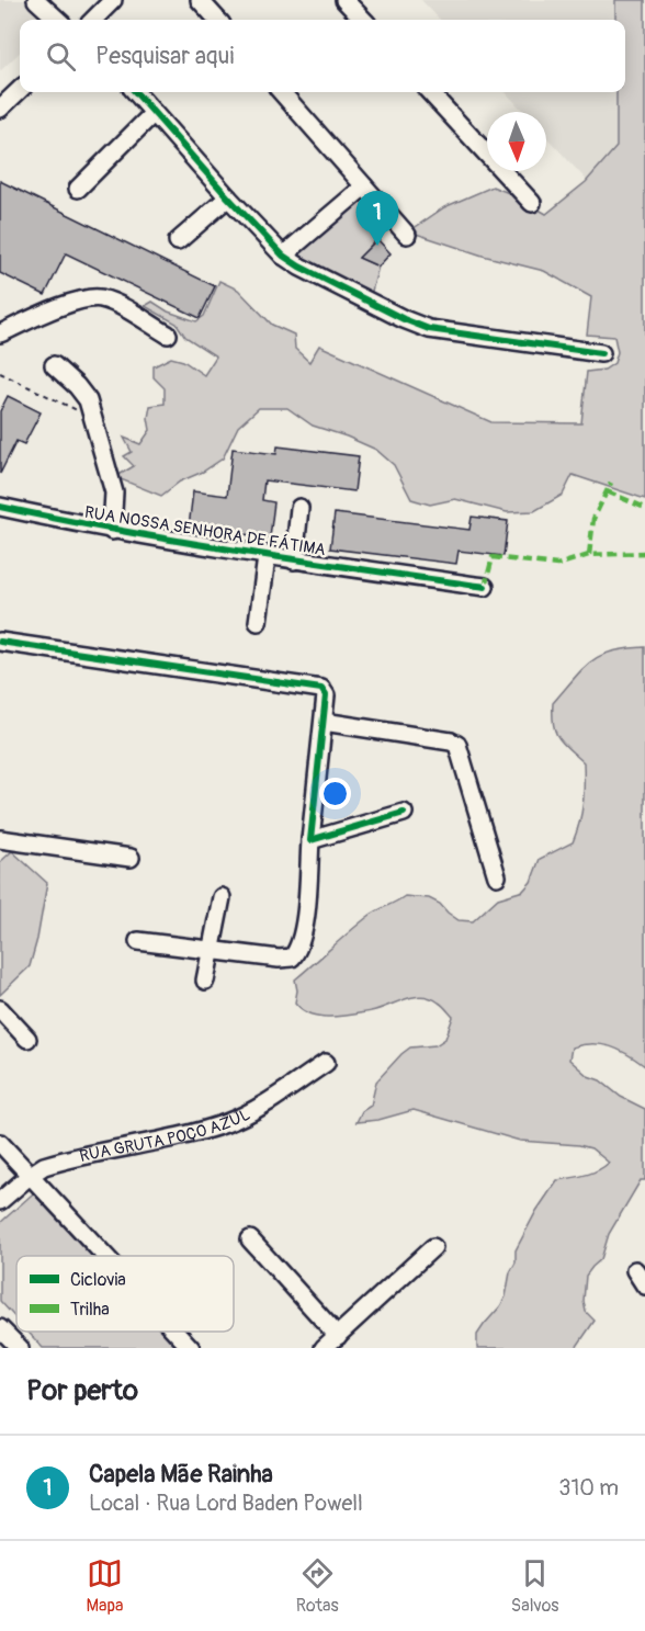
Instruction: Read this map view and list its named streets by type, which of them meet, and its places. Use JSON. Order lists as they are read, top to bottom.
{
  "streets": {
    "street": ["RUA NOSSA SENHORA DE FÁTIMA", "RUA GRUTA POÇO AZUL"]
  },
  "legend": ["Ciclovia", "Trilha"],
  "north": "bottom",
  "page": {
    "search": "Pesquisar aqui",
    "pins": "1",
    "heading": "Por perto",
    "list": [
      {
        "mark": "1",
        "name": "Capela Mãe Rainha",
        "note": "Local · Rua Lord Baden Powell",
        "value": "310 m"
      }
    ],
    "nav": ["Mapa", "Rotas", "Salvos"]
  }
}
